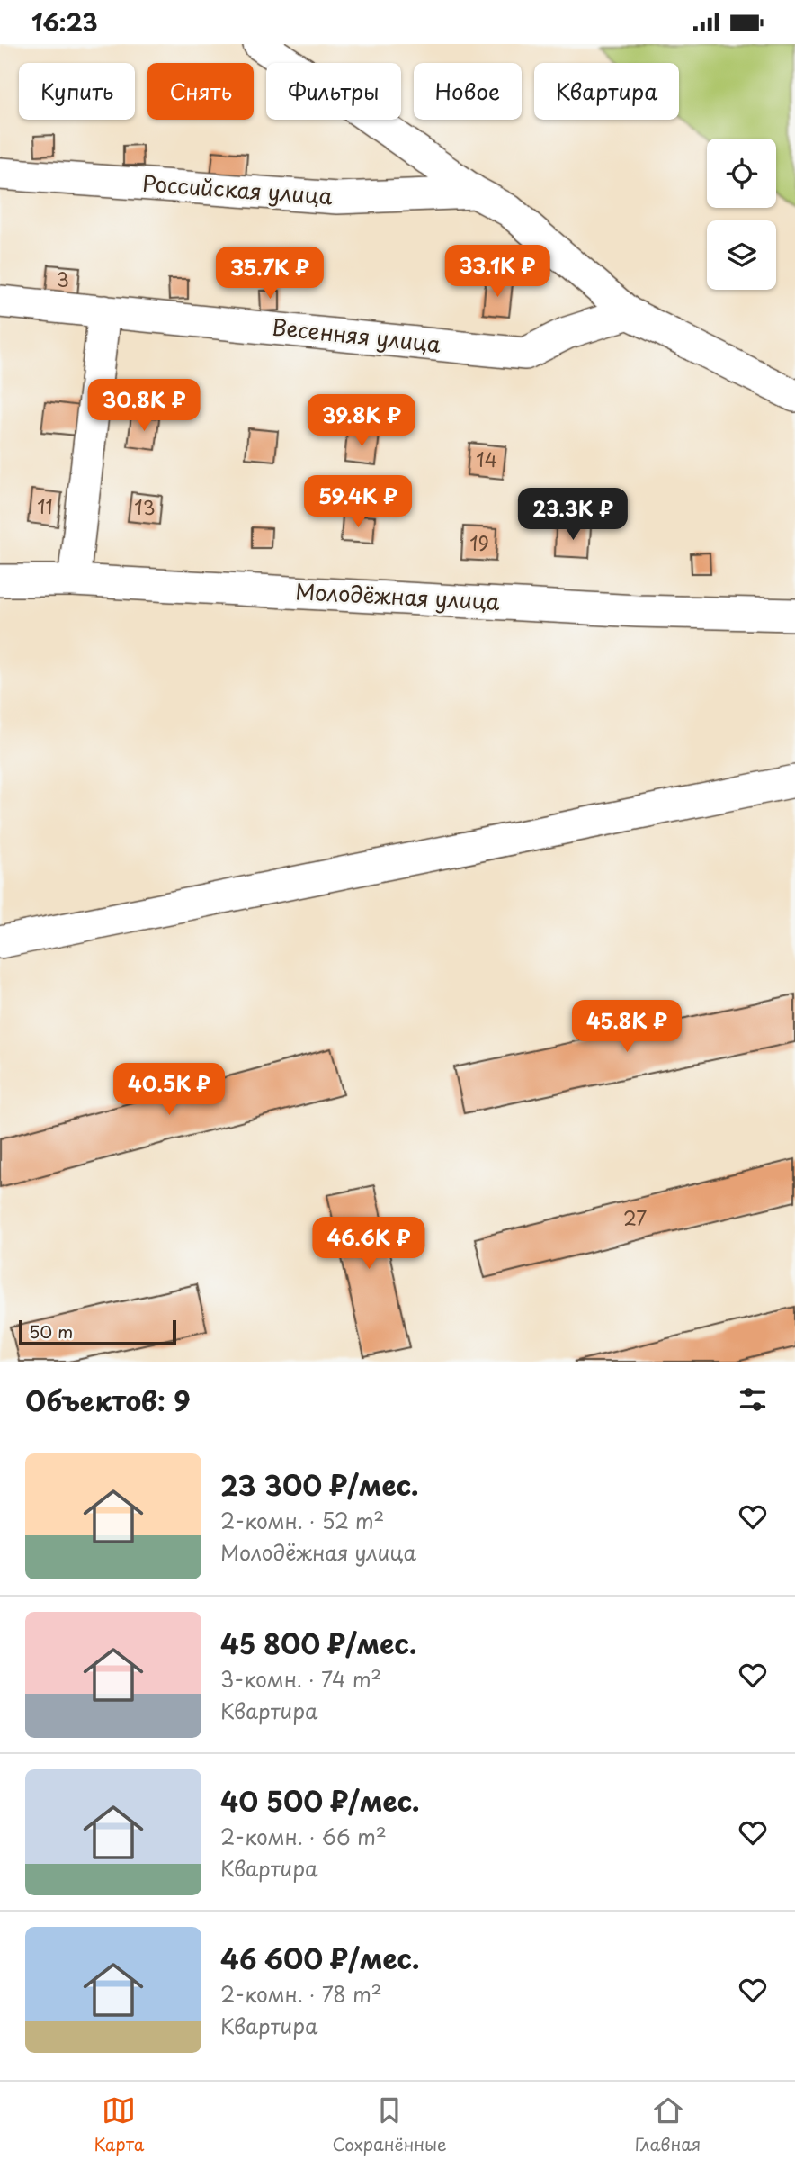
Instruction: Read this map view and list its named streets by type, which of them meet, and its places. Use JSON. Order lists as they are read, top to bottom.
{
  "streets": {
    "street": ["Российская улица", "Весенняя улица", "Молодёжная улица"]
  },
  "house_numbers": [
    "3",
    "14",
    "11",
    "13",
    "19",
    "27"
  ],
  "scale_bar": "50 m",
  "page": {
    "status": "16:23",
    "chip": [
      "Купить",
      "Снять",
      "Фильтры",
      "Новое",
      "Квартира"
    ],
    "price": [
      "33.1K ₽",
      "35.7K ₽",
      "30.8K ₽",
      "39.8K ₽",
      "59.4K ₽",
      "23.3K ₽",
      "45.8K ₽",
      "40.5K ₽",
      "46.6K ₽"
    ],
    "scale": "50 m",
    "heading": "Объектов: 9",
    "list": [
      {
        "name": "23 300 ₽/мес.",
        "note": "2-комн. · 52 m² · Молодёжная улица"
      },
      {
        "name": "45 800 ₽/мес.",
        "note": "3-комн. · 74 m² · Квартира"
      },
      {
        "name": "40 500 ₽/мес.",
        "note": "2-комн. · 66 m² · Квартира"
      },
      {
        "name": "46 600 ₽/мес.",
        "note": "2-комн. · 78 m² · Квартира"
      }
    ],
    "tabs": ["Карта", "Сохранённые", "Главная"]
  }
}
